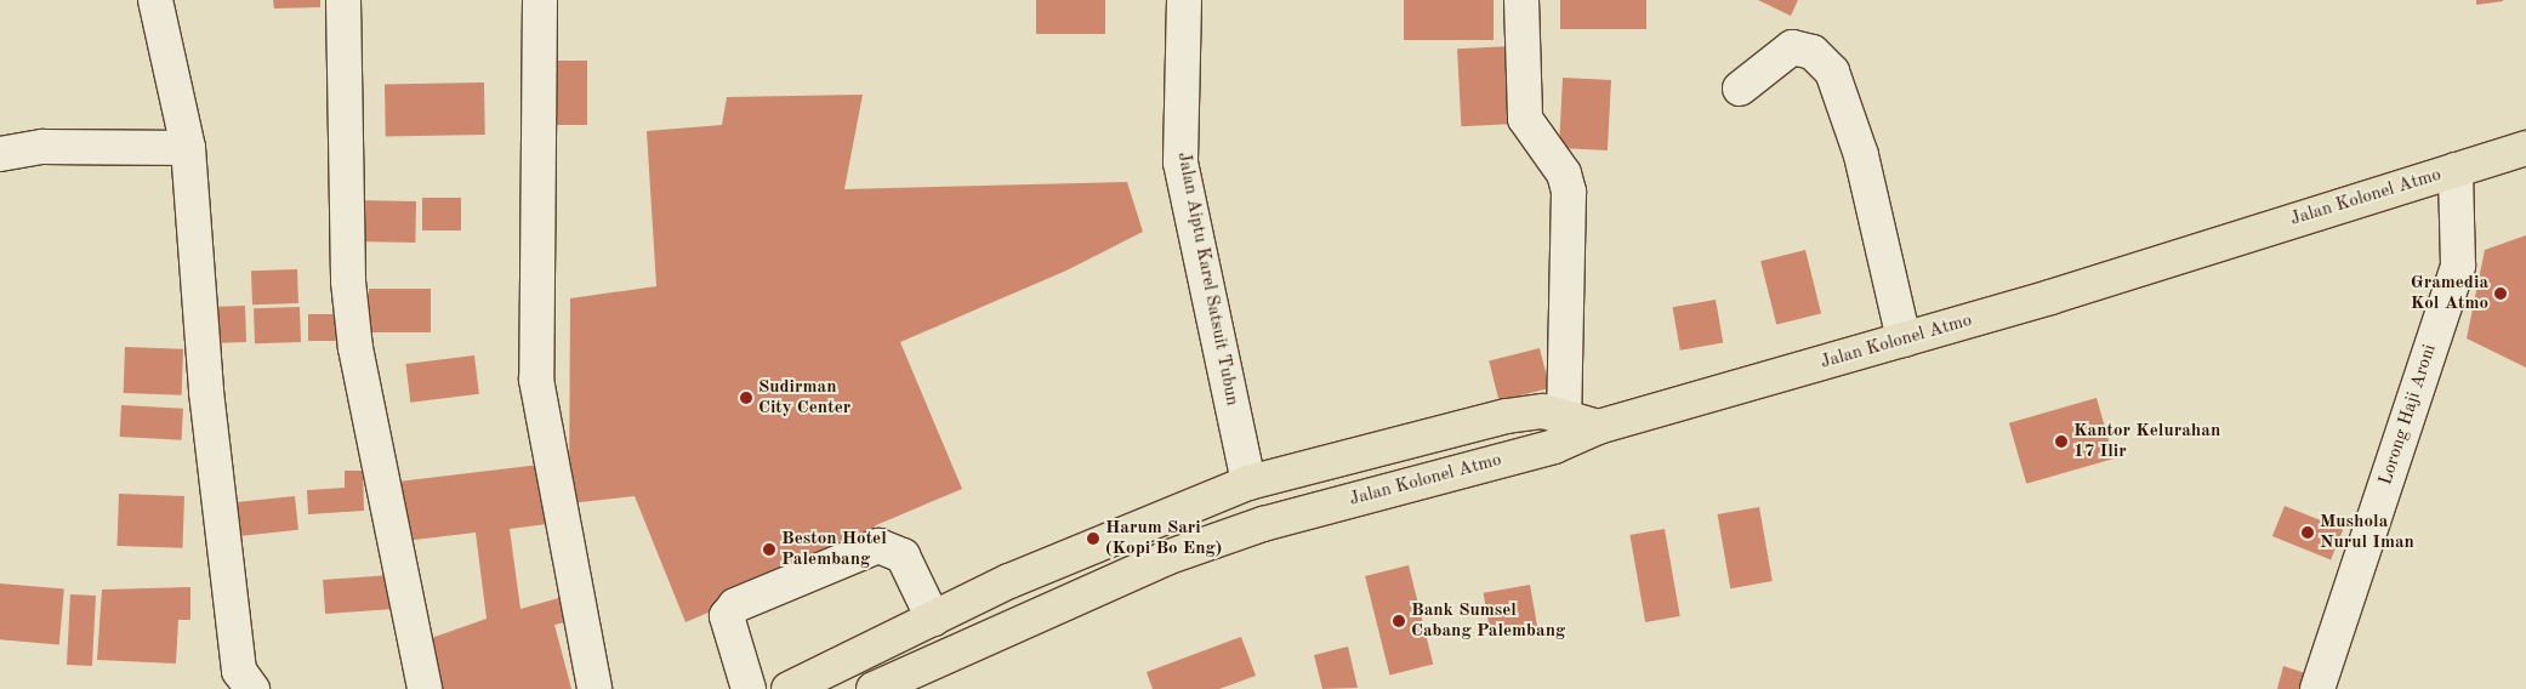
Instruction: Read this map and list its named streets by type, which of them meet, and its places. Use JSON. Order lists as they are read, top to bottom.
{
  "streets": {
    "main road": ["Jalan Kolonel Atmo"],
    "street": ["Jalan Aiptu Karel Satsuit Tubun", "Lorong Haji Aroni"]
  },
  "crossings": [
    ["Jalan Kolonel Atmo", "Lorong Haji Aroni"]
  ],
  "places": [
    "Gramedia Kol Atmo",
    "Sudirman City Center",
    "Kantor Kelurahan 17 Ilir",
    "Mushola Nurul Iman",
    "Harum Sari (Kopi Bo Eng)",
    "Beston Hotel Palembang",
    "Bank Sumsel Cabang Palembang"
  ]
}
